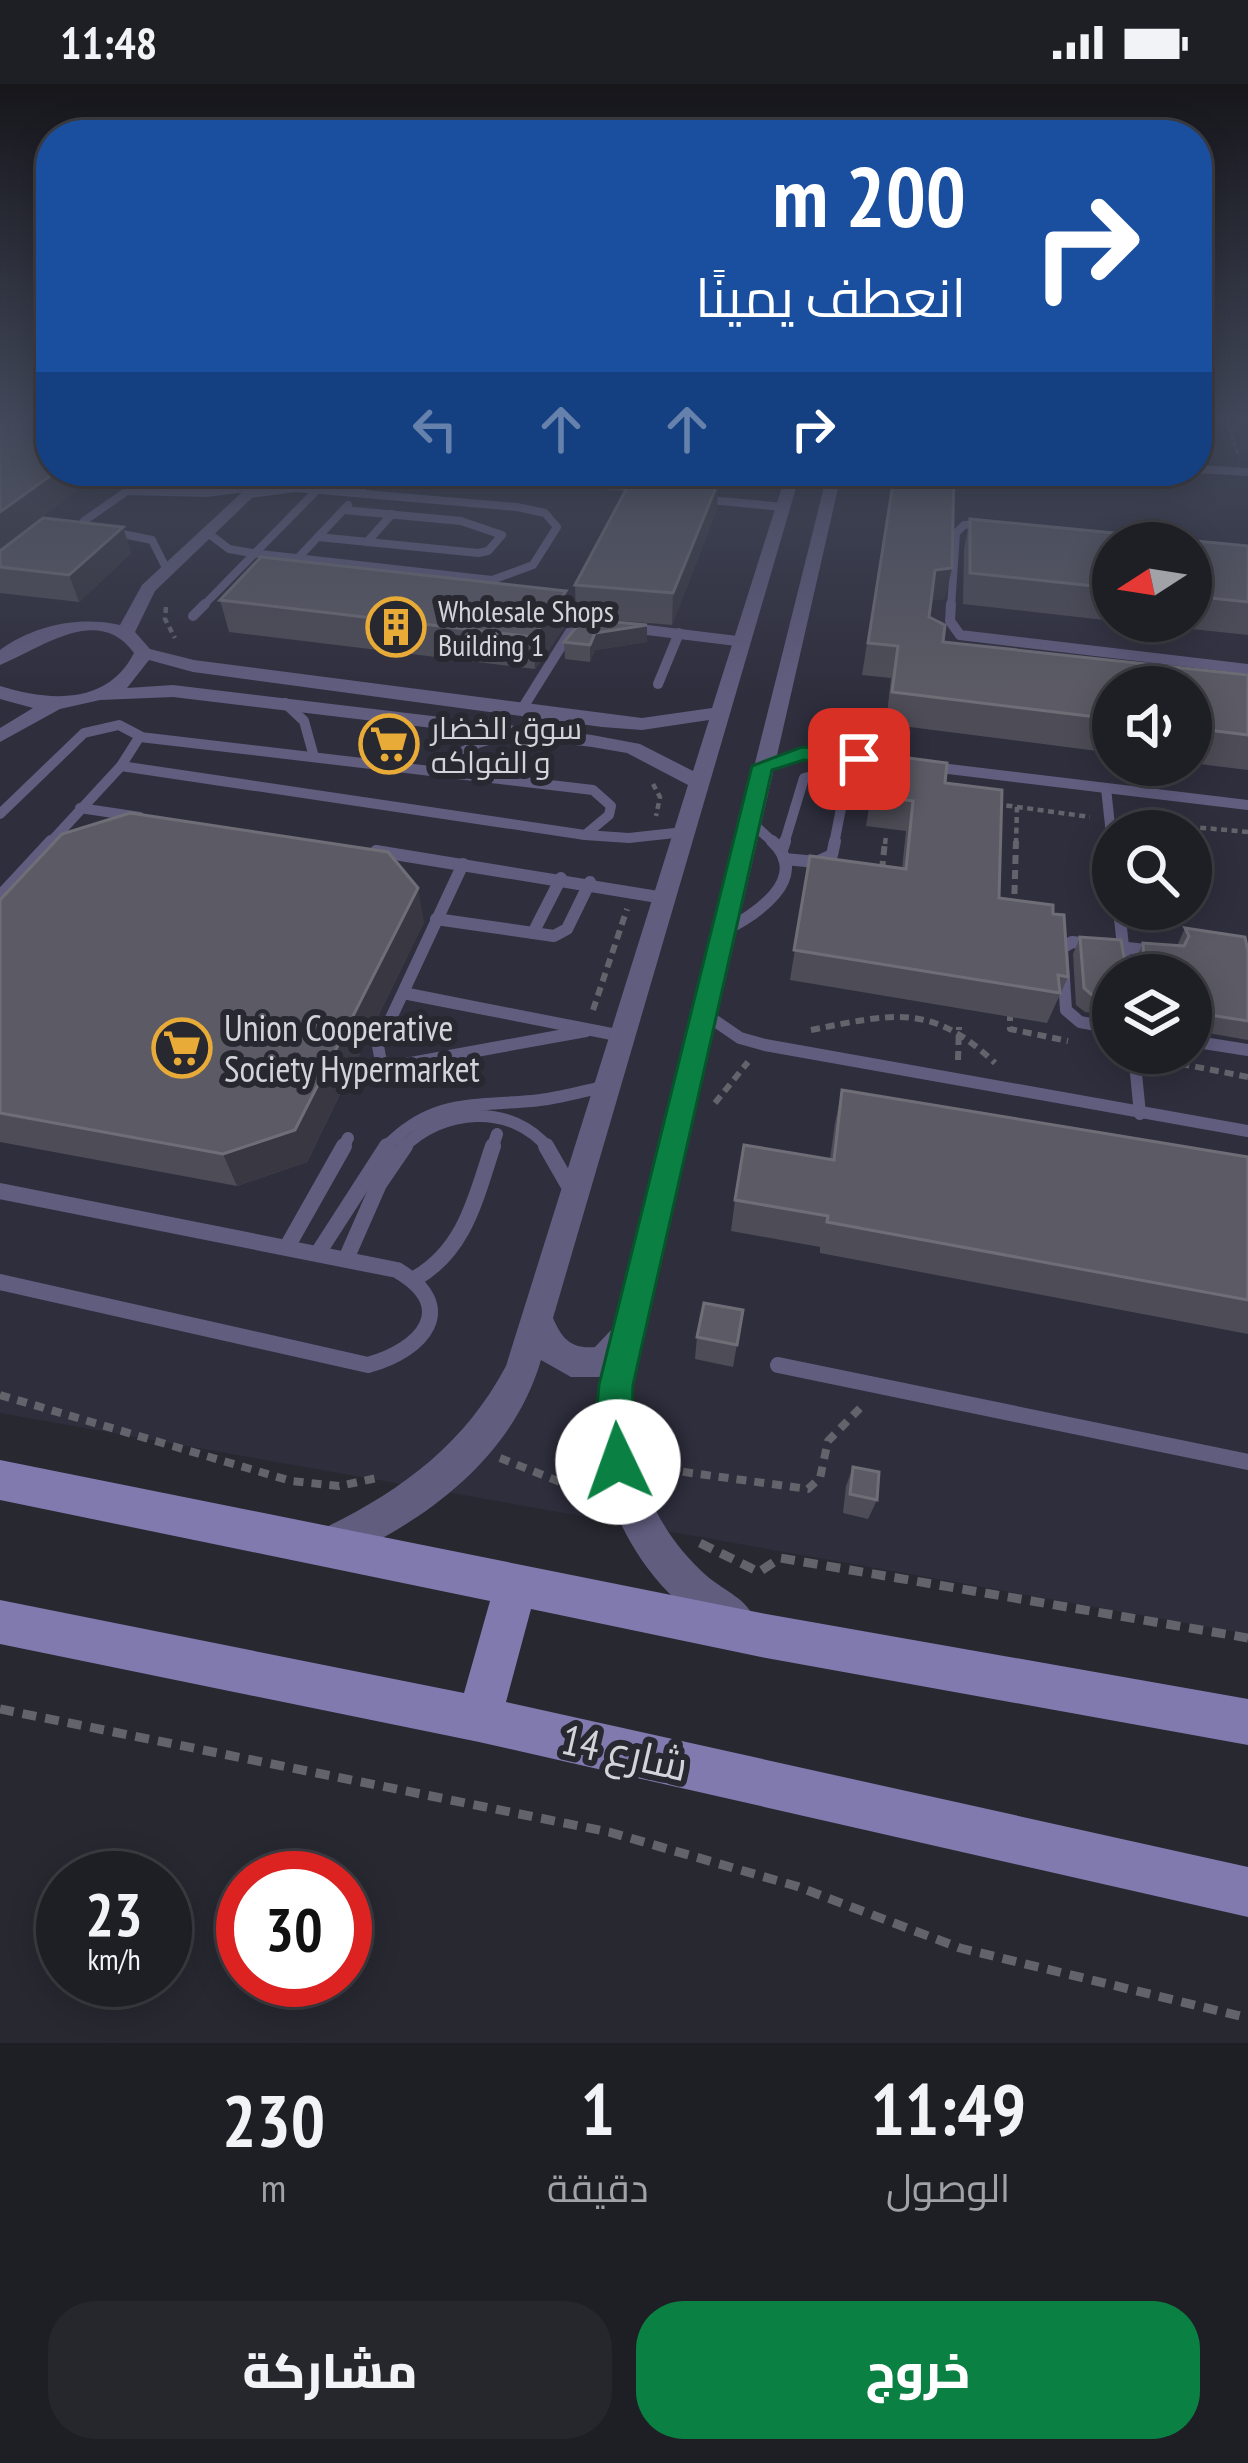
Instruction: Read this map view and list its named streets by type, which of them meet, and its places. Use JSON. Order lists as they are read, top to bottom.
{
  "streets": {
    "main road": ["شارع 14"]
  },
  "places": {
    "building": ["Wholesale Shops Building 1"],
    "supermarket": ["سوق الخضار و الفواكه", "Union Cooperative Society Hypermarket"]
  },
  "north": "left",
  "page": {
    "status": "11:48",
    "turn": ["200 m", "انعطف يمينًا"],
    "speed": "23 km/h",
    "limit": "30",
    "eta": [
      "11:49",
      "الوصول",
      "1",
      "دقيقة",
      "230",
      "m"
    ],
    "buttons": ["خروج", "مشاركة"]
  }
}
